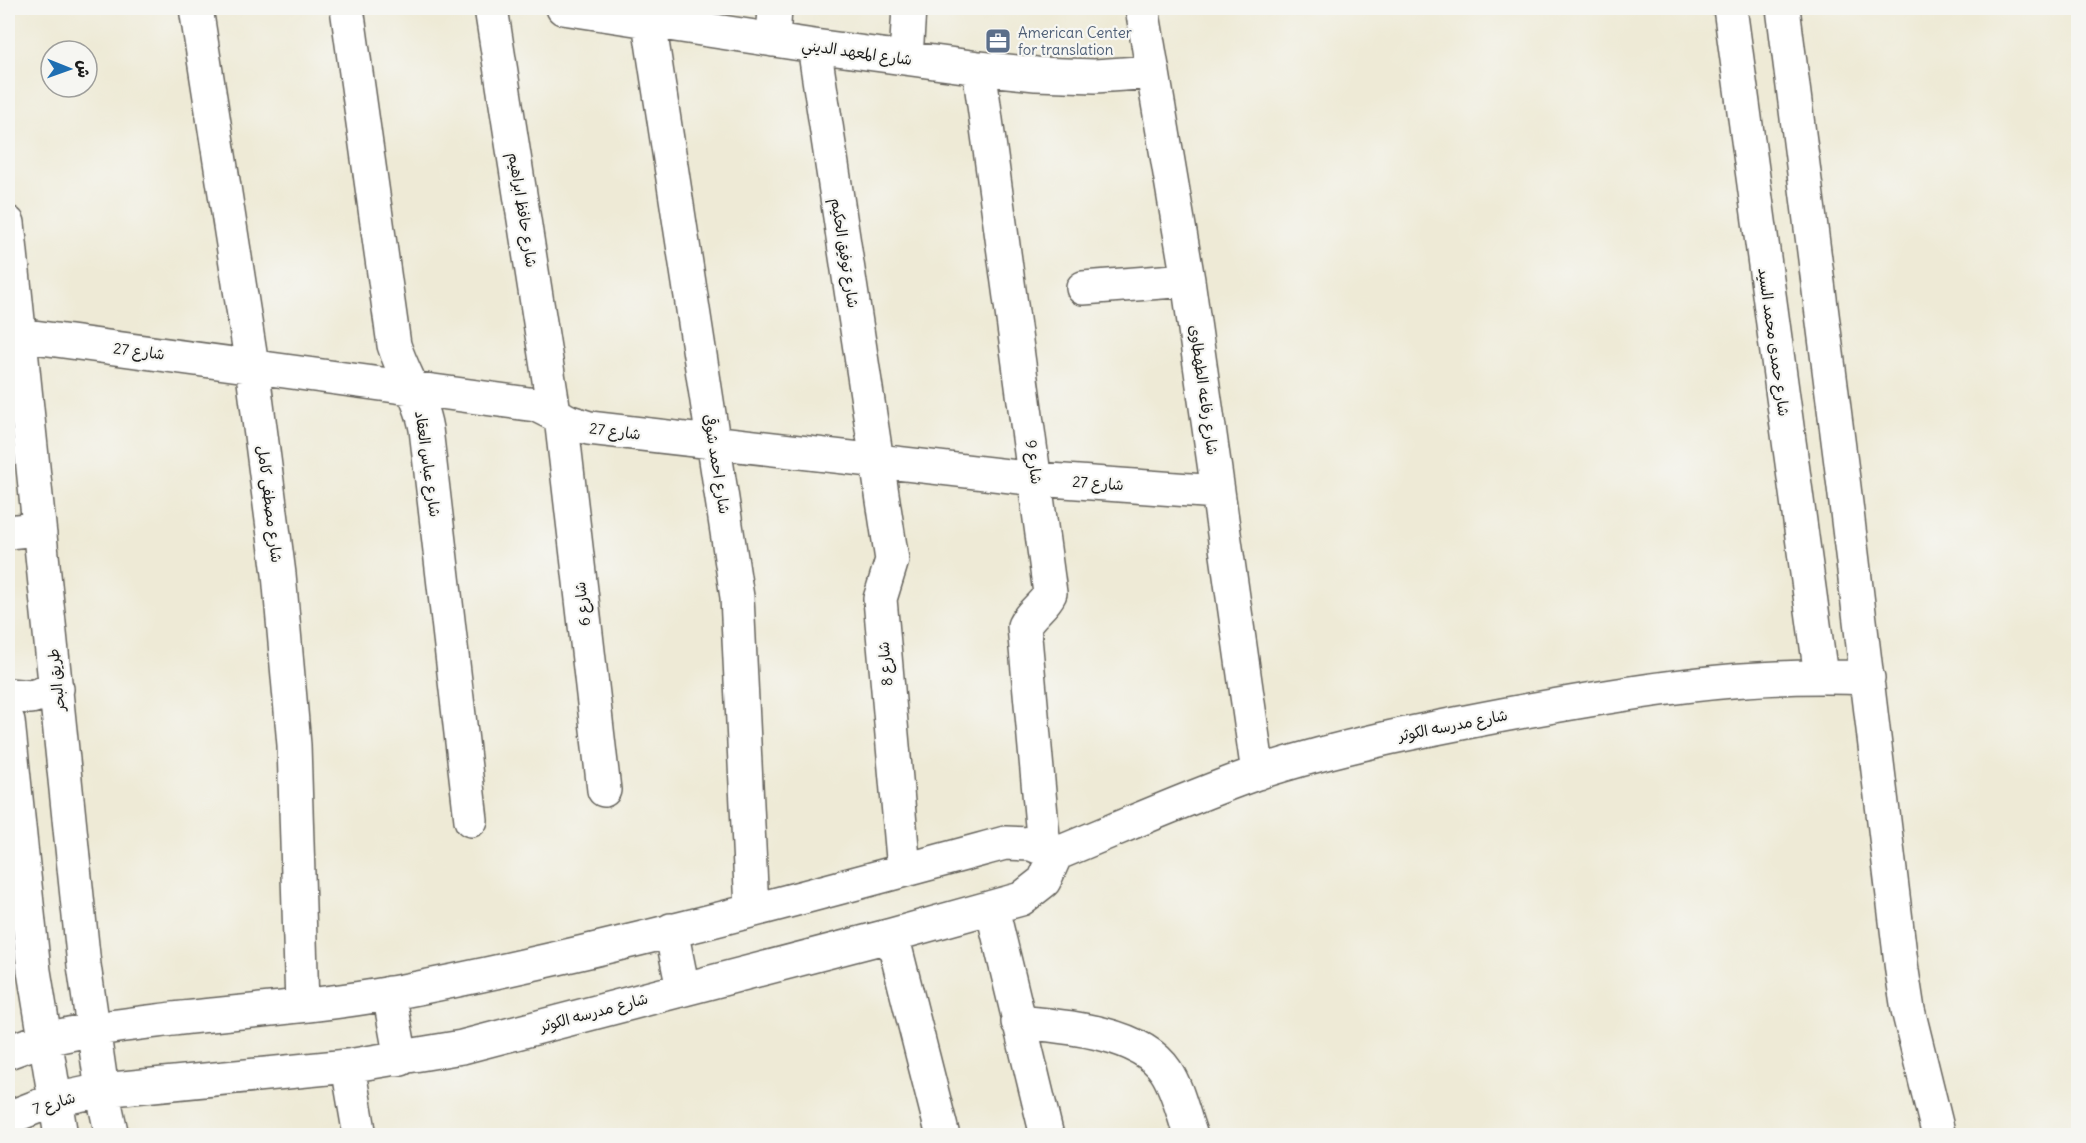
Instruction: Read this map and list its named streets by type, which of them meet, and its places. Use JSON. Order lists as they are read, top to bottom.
{
  "streets": {
    "street": [
      "شارع المعهد الديني",
      "شارع حافظ ابراهيم",
      "شارع توفيق الحكيم",
      "شارع حمدى محمد السيد",
      "شارع 27",
      "شارع رفاعه الطهطاوى",
      "شارع 9",
      "شارع عباس العقاد",
      "شارع احمد شوقى",
      "شارع مصطفى كامل",
      "شارع 6",
      "شارع 8",
      "طريق البحر",
      "شارع مدرسه الكوثر",
      "شارع 7"
    ]
  },
  "crossings": [
    ["شارع المعهد الديني", "شارع توفيق الحكيم"],
    ["شارع المعهد الديني", "شارع رفاعه الطهطاوى"],
    ["شارع المعهد الديني", "شارع 9"],
    ["شارع المعهد الديني", "شارع احمد شوقى"],
    ["شارع حافظ ابراهيم", "شارع 27"],
    ["شارع حافظ ابراهيم", "شارع 6"],
    ["شارع توفيق الحكيم", "شارع 27"],
    ["شارع توفيق الحكيم", "شارع 8"],
    ["شارع حمدى محمد السيد", "شارع مدرسه الكوثر"],
    ["شارع 27", "شارع رفاعه الطهطاوى"],
    ["شارع 27", "شارع 9"],
    ["شارع 27", "شارع عباس العقاد"],
    ["شارع 27", "شارع احمد شوقى"],
    ["شارع 27", "شارع مصطفى كامل"],
    ["شارع 27", "شارع 6"],
    ["شارع 27", "شارع 8"],
    ["شارع 27", "طريق البحر"],
    ["شارع رفاعه الطهطاوى", "شارع مدرسه الكوثر"],
    ["شارع 9", "شارع مدرسه الكوثر"],
    ["طريق البحر", "شارع مدرسه الكوثر"],
    ["طريق البحر", "شارع 7"],
    ["شارع مدرسه الكوثر", "شارع 7"]
  ],
  "places": {
    "office": ["American Center for translation"]
  },
  "north": "right"
}
